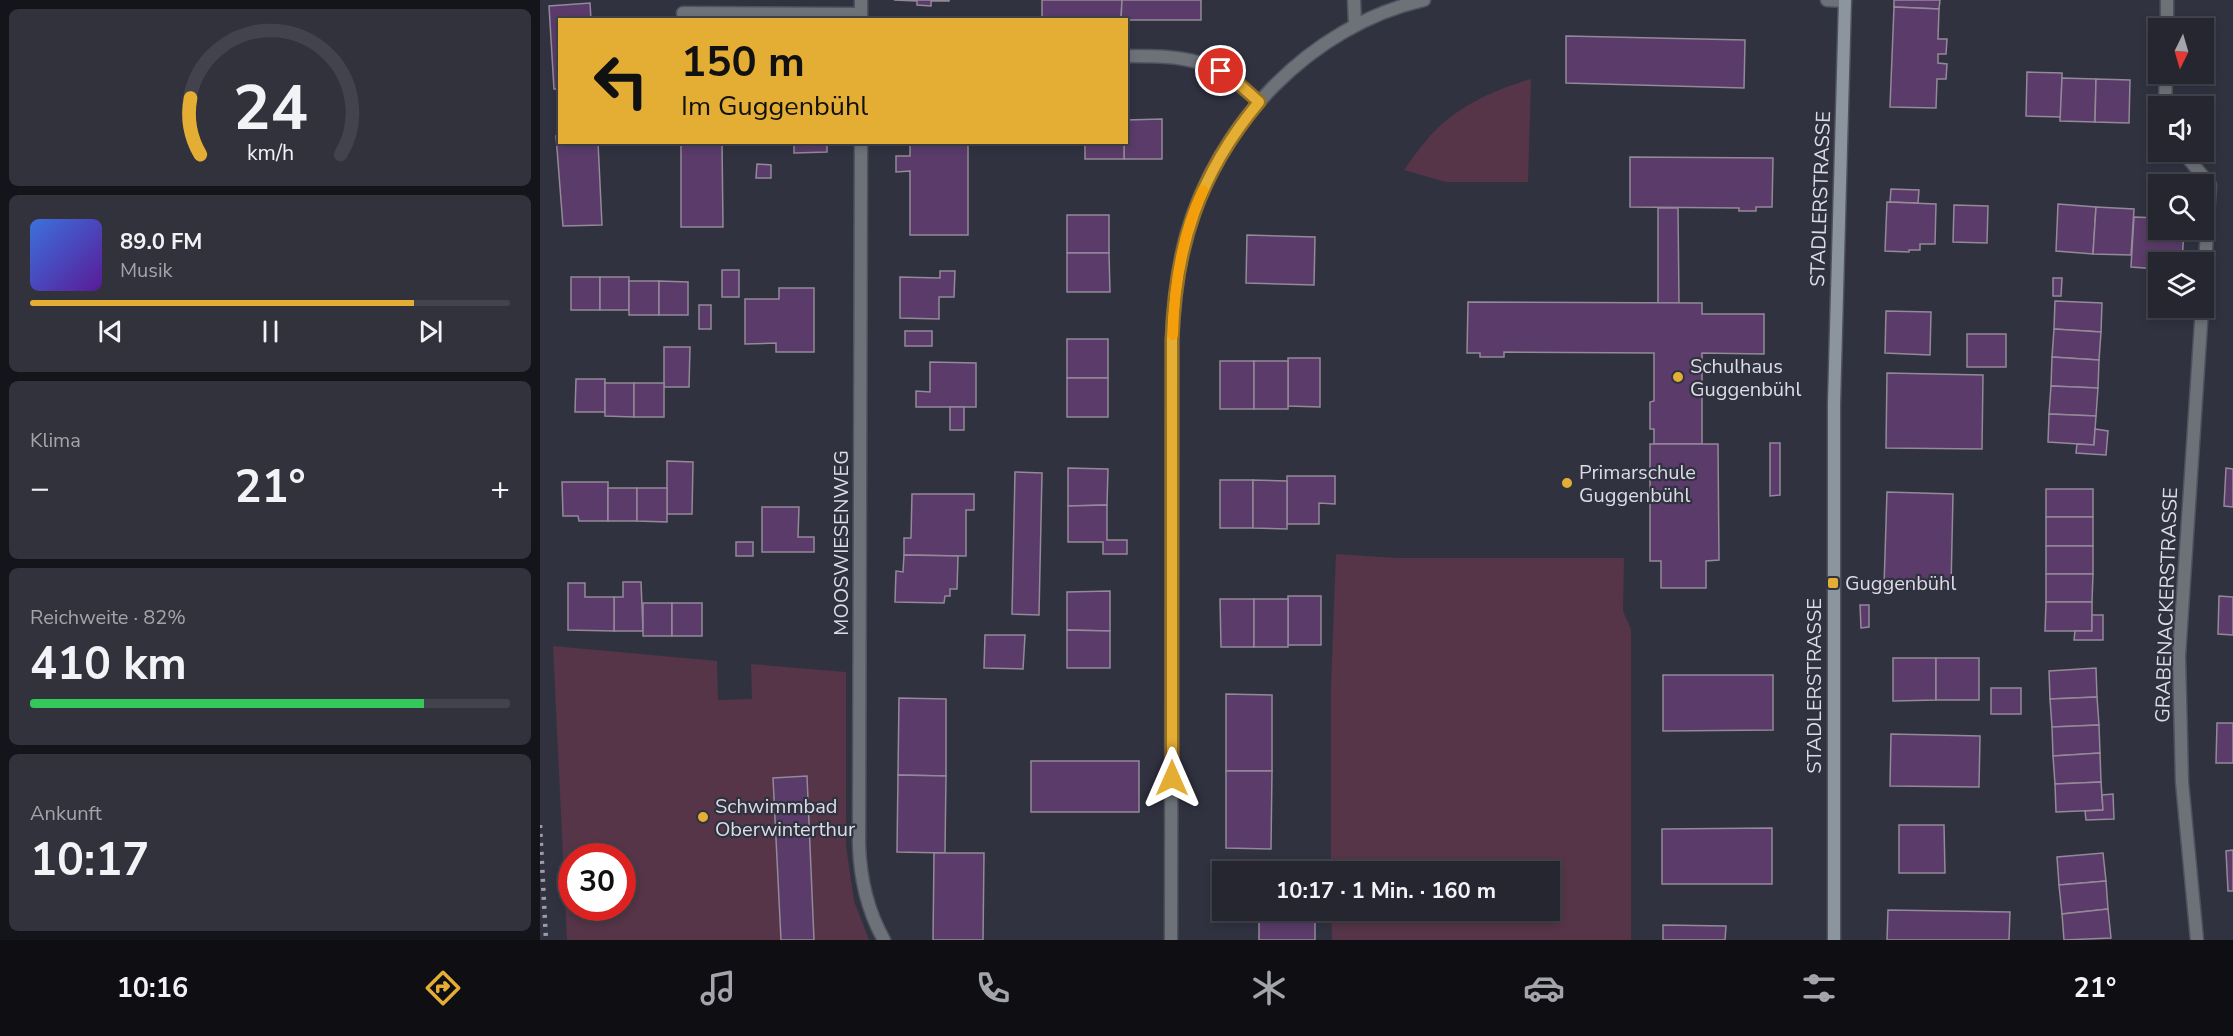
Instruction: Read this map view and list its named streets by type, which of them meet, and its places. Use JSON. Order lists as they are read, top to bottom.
{
  "streets": {
    "main road": ["STADLERSTRASSE"],
    "street": ["MOOSWIESENWEG", "GRABENACKERSTRASSE"]
  },
  "places": {
    "other": ["Schulhaus Guggenbühl", "Primarschule Guggenbühl", "Schwimmbad Oberwinterthur"],
    "transit": ["Guggenbühl"]
  },
  "north": "bottom",
  "page": {
    "turn": ["150 m", "Im Guggenbühl"],
    "song": ["89.0 FM", "Musik"],
    "tile": [
      "Klima",
      ["Reichweite · 82%", "410 km"],
      ["Ankunft", "10:17"]
    ],
    "heat": ["−", "21°", "+"],
    "limit": "30",
    "trip": "10:17 · 1 Min. · 160 m",
    "tabs": ["10:16", "21°"],
    "gauge": ["24", "km/h"]
  }
}
